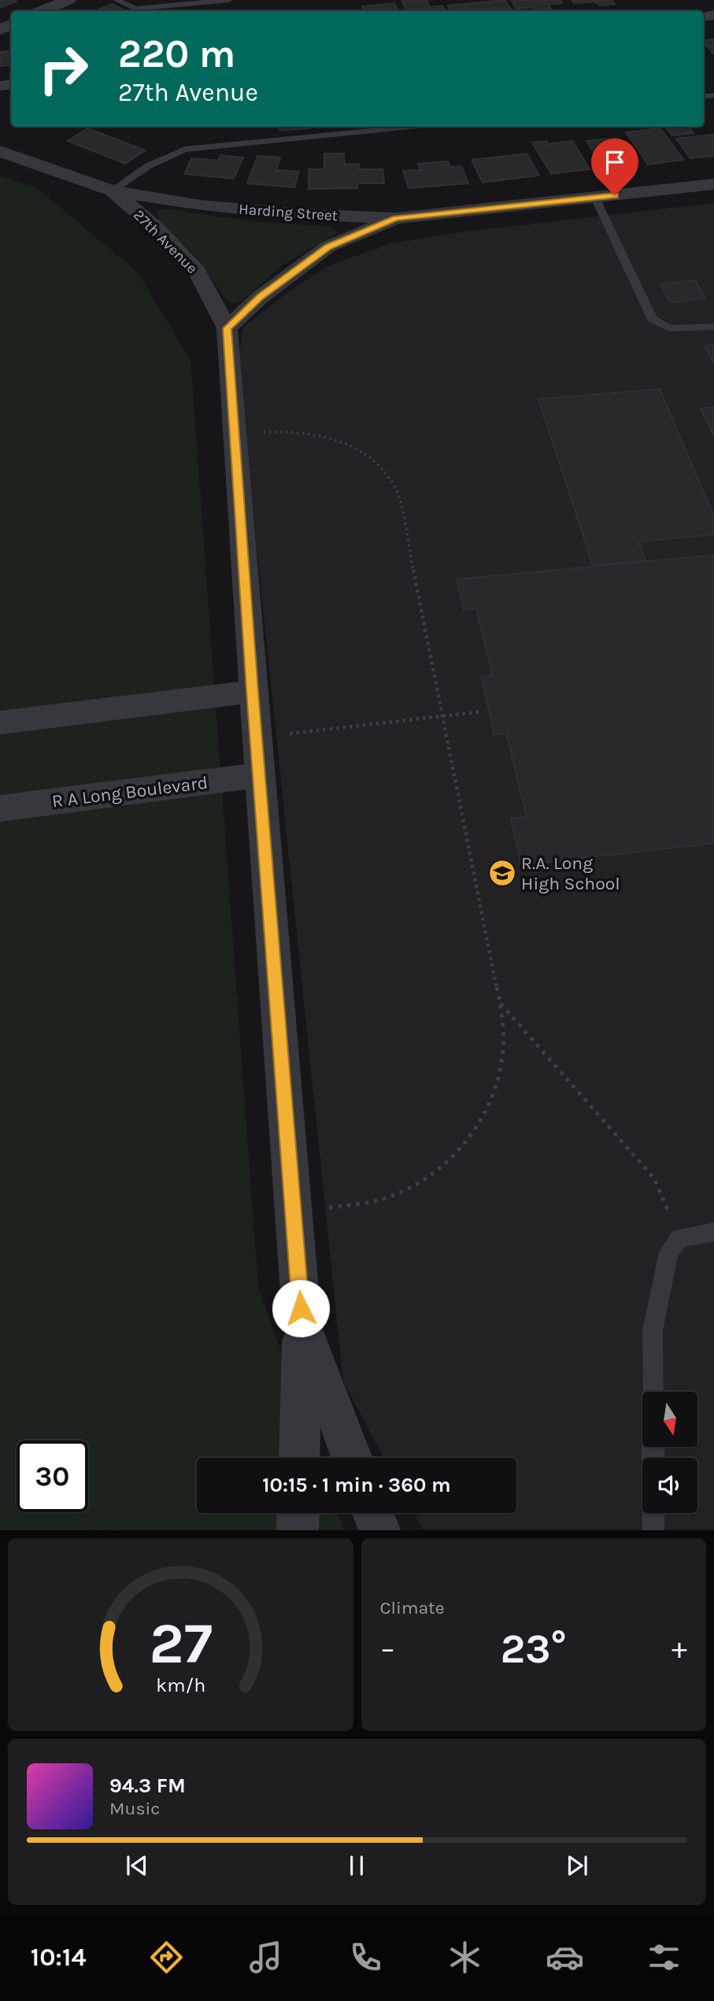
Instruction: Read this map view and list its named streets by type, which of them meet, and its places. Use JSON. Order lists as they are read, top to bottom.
{
  "streets": {
    "street": ["Harding Street", "27th Avenue", "R A Long Boulevard"]
  },
  "crossings": [
    ["Harding Street", "27th Avenue"],
    ["27th Avenue", "R A Long Boulevard"]
  ],
  "places": {
    "school or university": ["R.A. Long High School"]
  },
  "north": "bottom",
  "page": {
    "turn": ["220 m", "27th Avenue"],
    "limit": "30",
    "trip": "10:15 · 1 min · 360 m",
    "tile": "Climate",
    "heat": ["−", "23°", "+"],
    "song": ["94.3 FM", "Music"],
    "tabs": "10:14",
    "gauge": ["27", "km/h"]
  }
}
